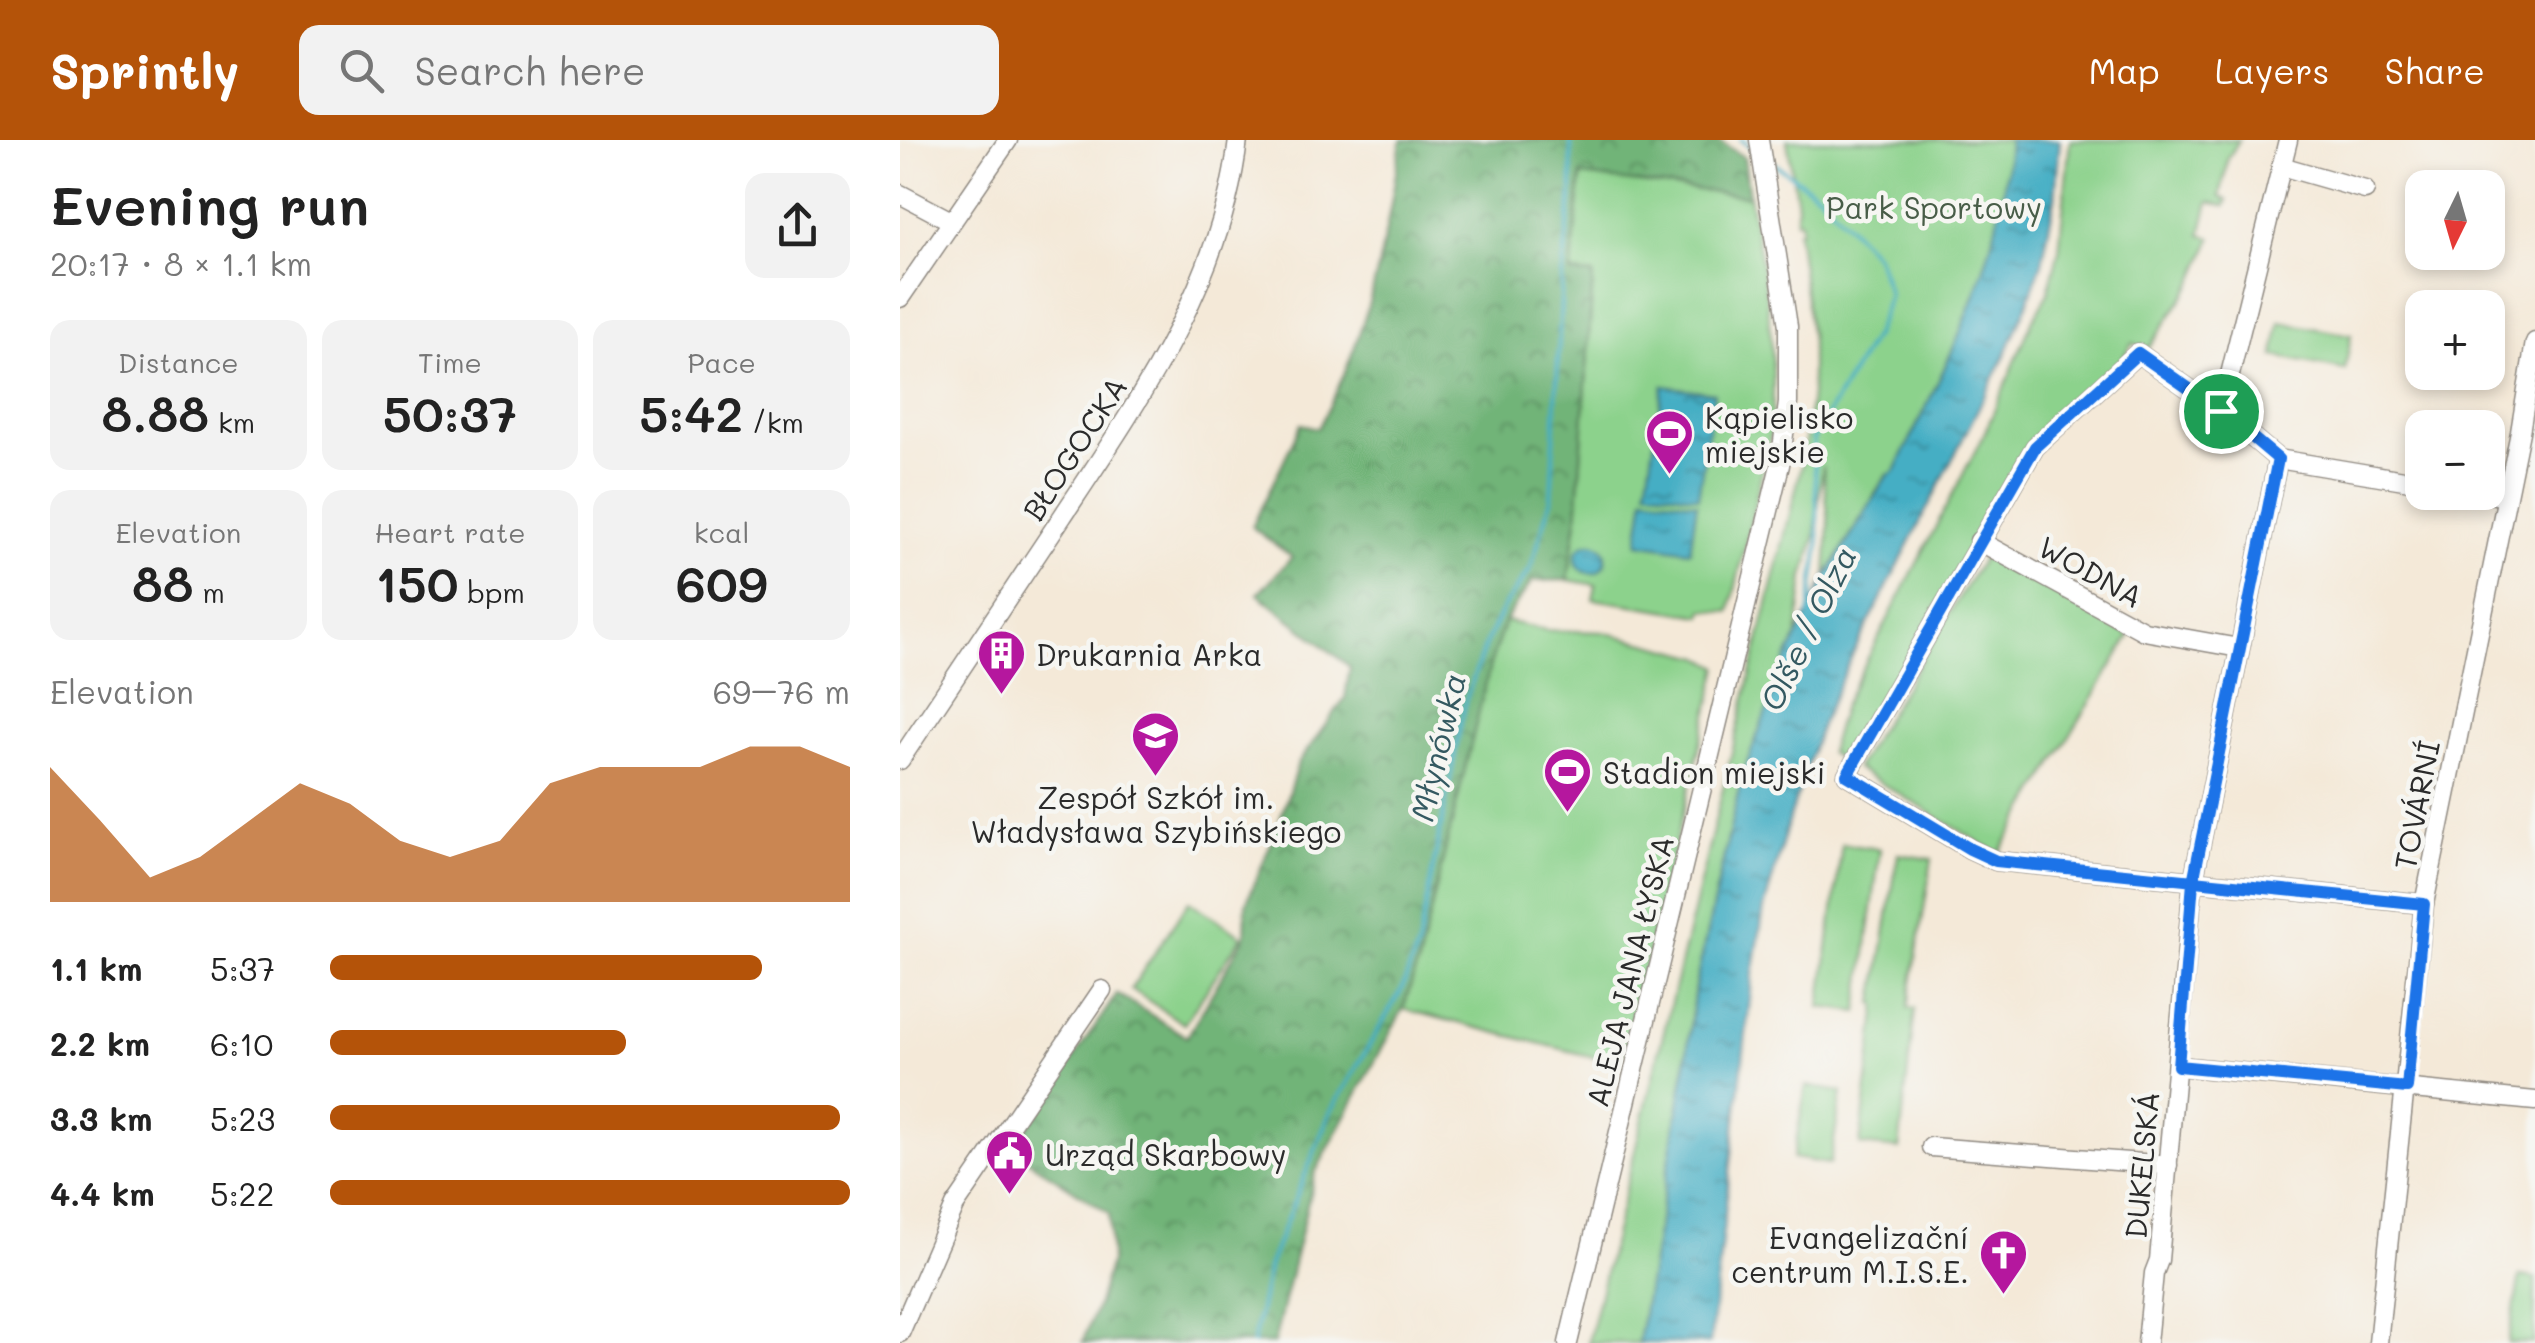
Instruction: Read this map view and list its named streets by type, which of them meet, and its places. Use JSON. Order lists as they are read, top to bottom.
{
  "streets": {
    "street": [
      "BŁOGOCKA",
      "WODNA",
      "TOVÁRNÍ",
      "ALEJA JANA ŁYSKA",
      "DUKELSKÁ"
    ]
  },
  "crossings": [
    ["WODNA", "DUKELSKÁ"]
  ],
  "water": ["Olše / Olza", "Młynówka"],
  "parks": ["Park Sportowy"],
  "places": {
    "sports": ["Kąpielisko miejskie", "Stadion miejski"],
    "building": ["Drukarnia Arka"],
    "school or university": ["Zespół Szkół im. Władysława Szybińskiego"],
    "public building": ["Urząd Skarbowy"],
    "church": ["Evangelizační centrum M.I.S.E."]
  },
  "north": "bottom",
  "page": {
    "header": "Sprintly",
    "search": "Search here",
    "nav": ["Map", "Layers", "Share"],
    "heading": ["Evening run", "20:17 · 8 × 1.1 km"],
    "map_buttons": ["+", "−"],
    "stats": [
      ["Distance", "8.88 km"],
      ["Time", "50:37"],
      ["Pace", "5:42 /km"],
      ["Elevation", "88 m"],
      ["Heart rate", "150 bpm"],
      ["kcal", "609"]
    ],
    "chart": ["Elevation", "69–76 m"],
    "list": [
      {
        "name": "1.1 km",
        "note": "5:37"
      },
      {
        "name": "2.2 km",
        "note": "6:10"
      },
      {
        "name": "3.3 km",
        "note": "5:23"
      },
      {
        "name": "4.4 km",
        "note": "5:22"
      }
    ]
  }
}
